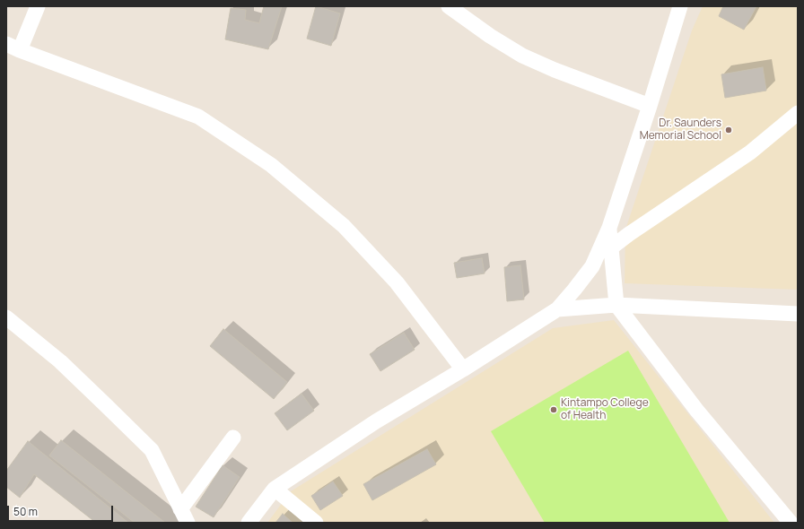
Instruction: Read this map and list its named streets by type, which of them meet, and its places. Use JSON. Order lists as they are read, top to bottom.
{
  "places": ["Dr. Saunders Memorial School", "Kintampo College of Health"],
  "scale_bar": "50 m"
}
